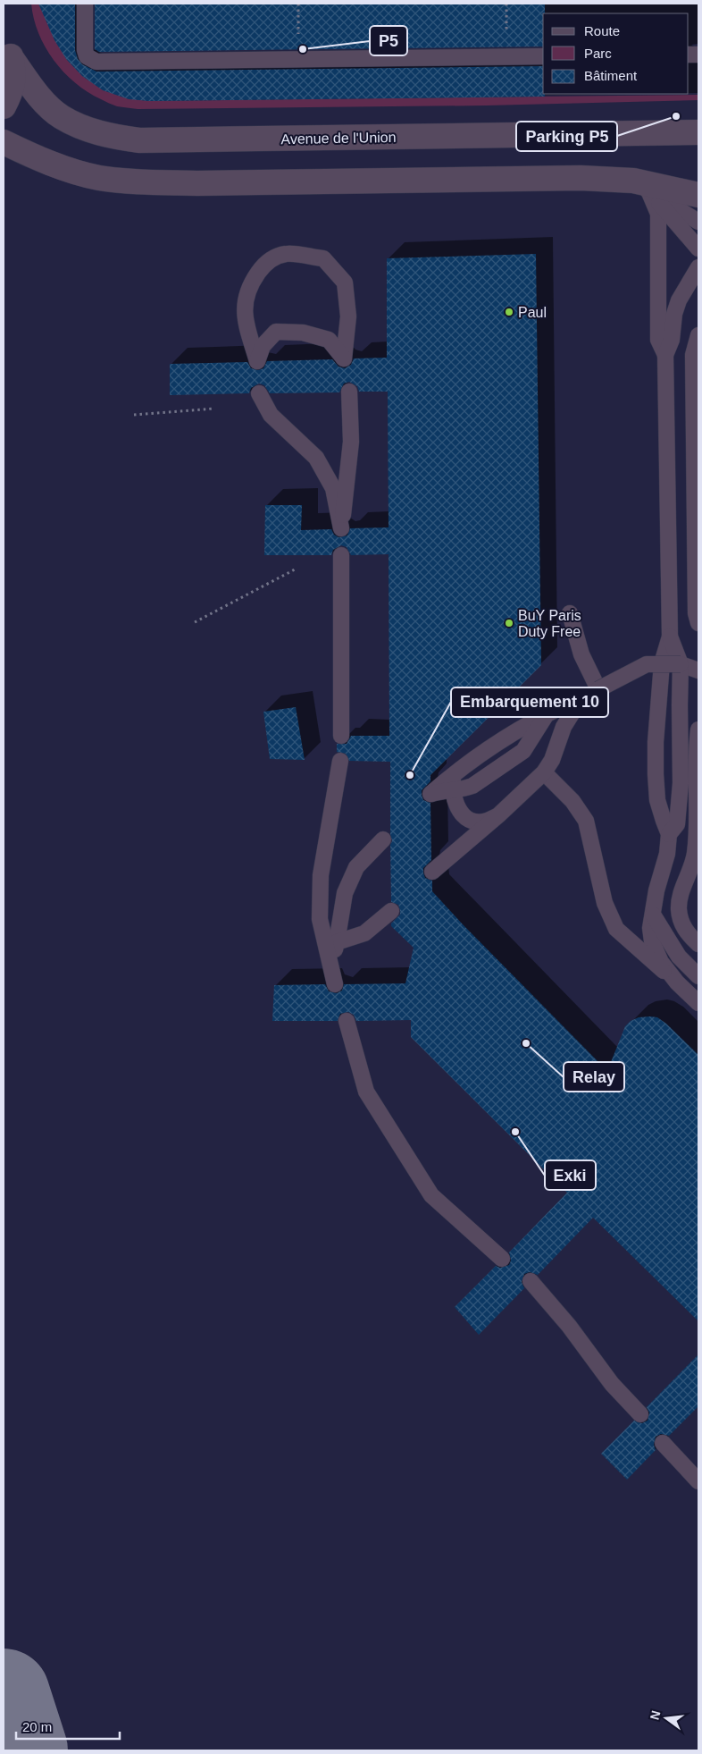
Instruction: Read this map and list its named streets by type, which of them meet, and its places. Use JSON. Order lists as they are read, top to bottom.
{
  "streets": {
    "street": ["Avenue de l'Union"]
  },
  "places": [
    "P5",
    "Parking P5",
    "Paul",
    "BuY Paris Duty Free",
    "Embarquement 10",
    "Relay",
    "Exki"
  ],
  "legend": ["Route", "Parc", "Bâtiment"],
  "scale_bar": "20 m",
  "north": "left"
}
